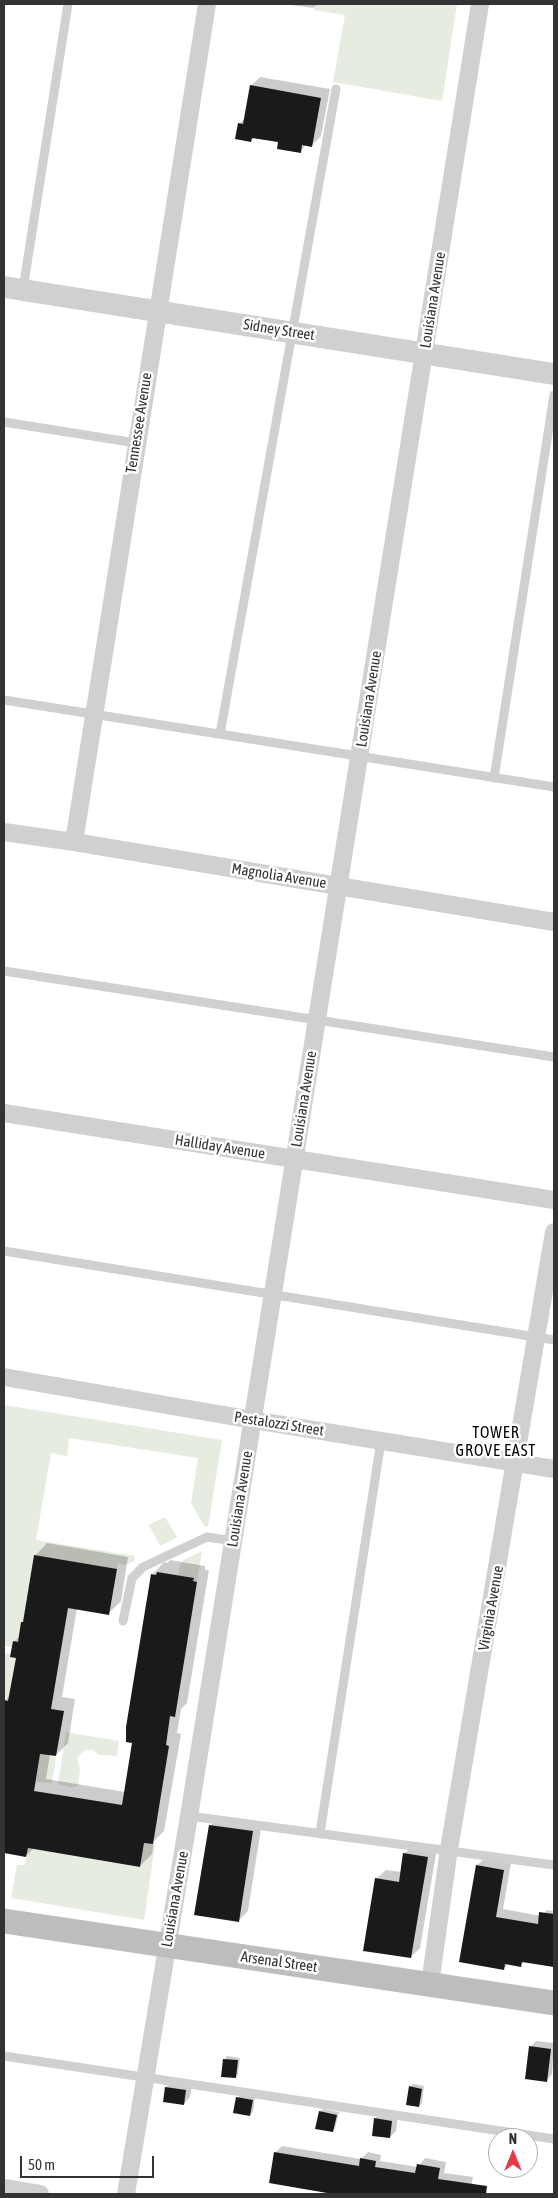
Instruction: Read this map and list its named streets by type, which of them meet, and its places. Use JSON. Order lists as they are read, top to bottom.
{
  "streets": {
    "main road": ["Arsenal Street"],
    "street": [
      "Louisiana Avenue",
      "Sidney Street",
      "Tennessee Avenue",
      "Magnolia Avenue",
      "Halliday Avenue",
      "Pestalozzi Street",
      "Virginia Avenue"
    ]
  },
  "crossings": [
    ["Louisiana Avenue", "Sidney Street"],
    ["Louisiana Avenue", "Magnolia Avenue"],
    ["Louisiana Avenue", "Halliday Avenue"],
    ["Louisiana Avenue", "Pestalozzi Street"],
    ["Louisiana Avenue", "Arsenal Street"],
    ["Sidney Street", "Tennessee Avenue"],
    ["Tennessee Avenue", "Magnolia Avenue"],
    ["Pestalozzi Street", "Virginia Avenue"],
    ["Virginia Avenue", "Arsenal Street"]
  ],
  "districts": ["TOWER GROVE EAST"],
  "scale_bar": "50 m",
  "north": "top"
}
